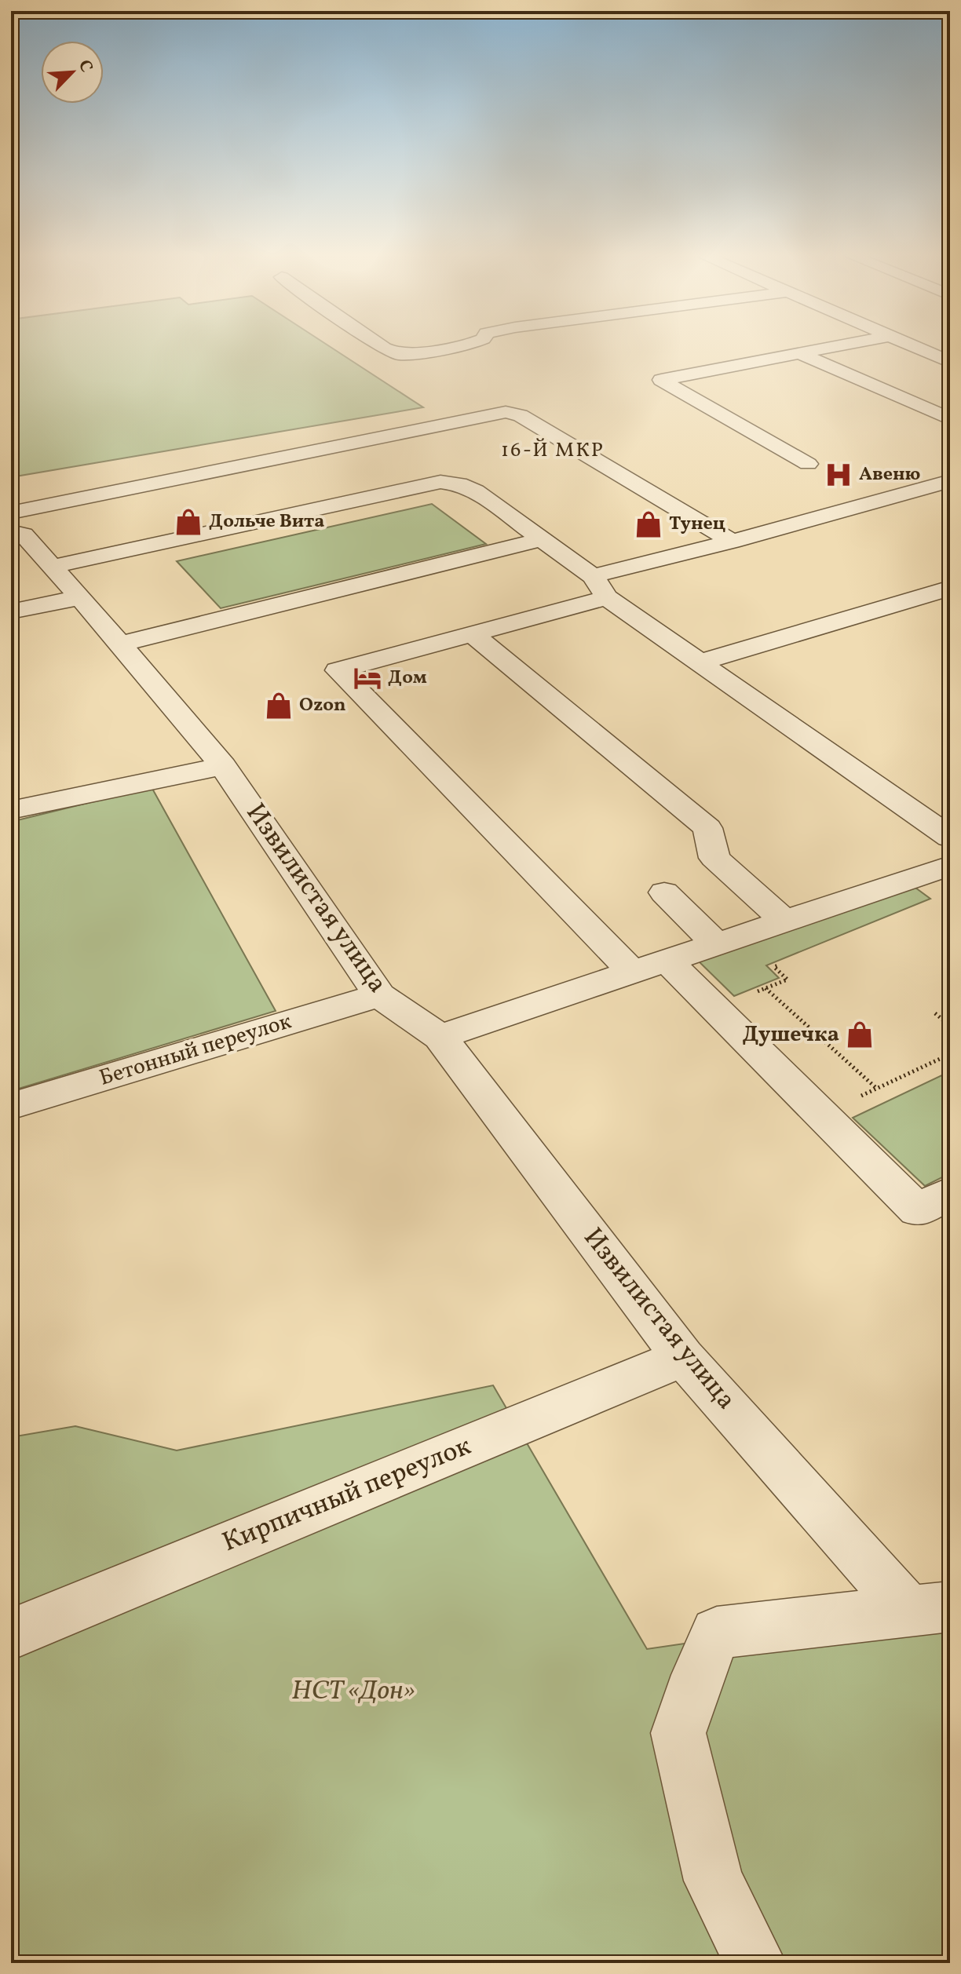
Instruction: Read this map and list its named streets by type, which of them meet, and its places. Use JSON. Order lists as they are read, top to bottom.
{
  "streets": {
    "street": ["Извилистая улица", "Бетонный переулок", "Кирпичный переулок"]
  },
  "crossings": [
    ["Извилистая улица", "Бетонный переулок"],
    ["Извилистая улица", "Кирпичный переулок"]
  ],
  "districts": ["16-Й МКР"],
  "parks": ["НСТ «Дон»"],
  "places": {
    "hospital": ["Авеню"],
    "shop": [
      "Дольче Вита",
      "Тунец",
      "Ozon",
      "Душечка"
    ],
    "hotel": ["Дом"]
  },
  "north": "top right"
}
